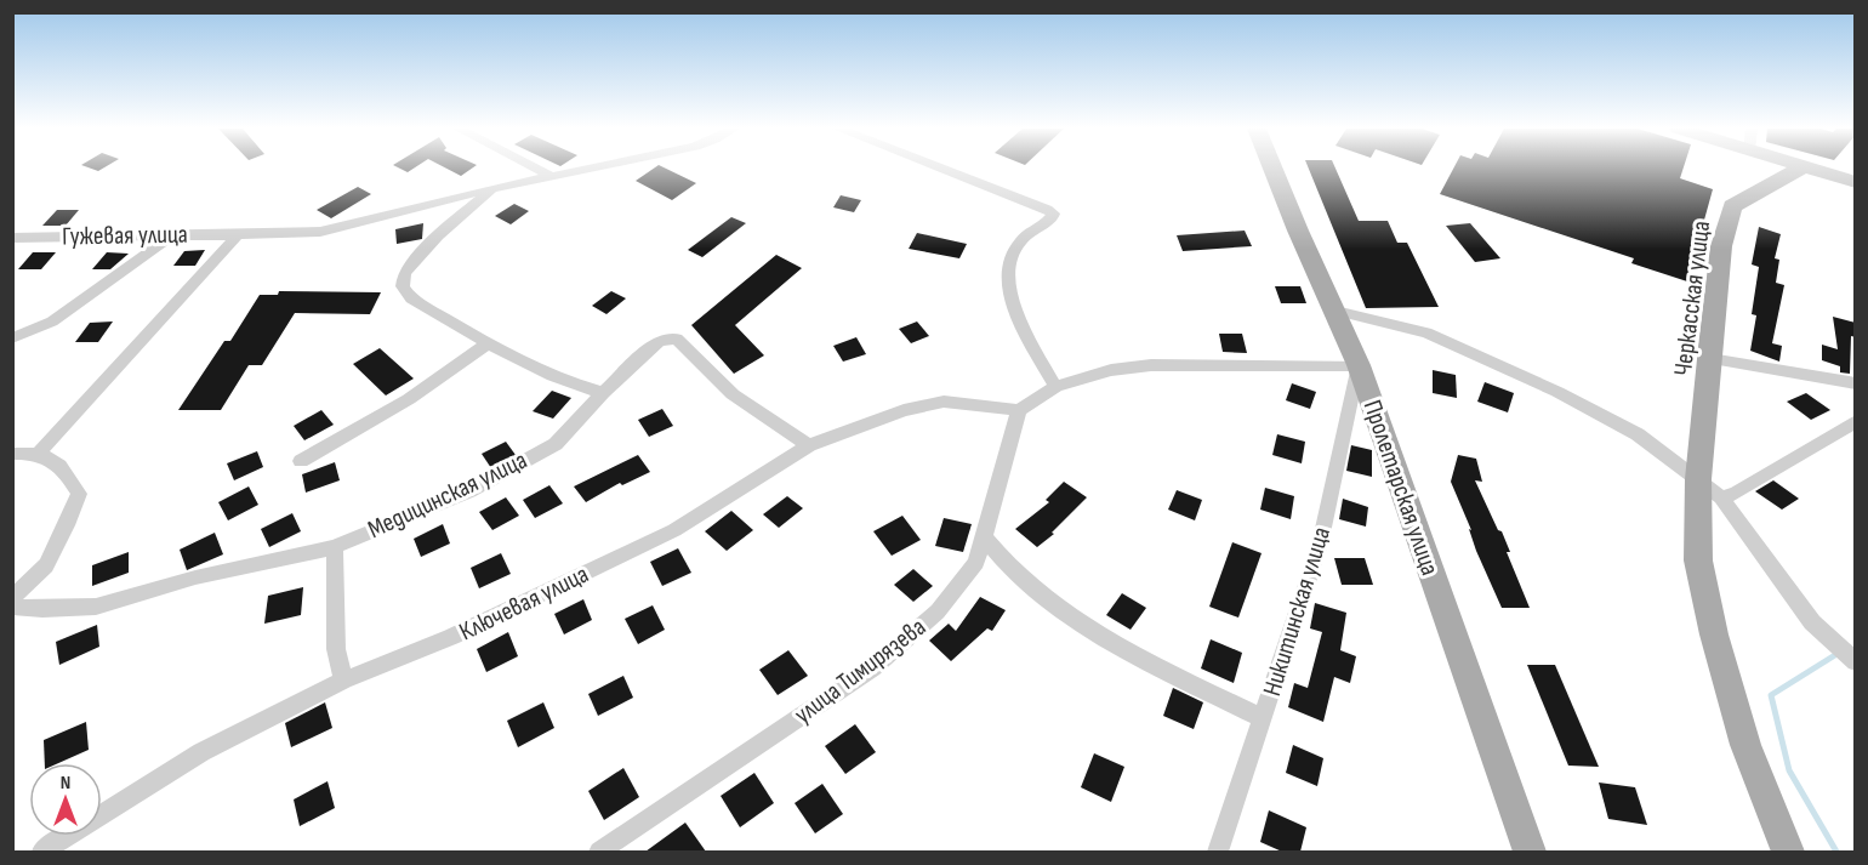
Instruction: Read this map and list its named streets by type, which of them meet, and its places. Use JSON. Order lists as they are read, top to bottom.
{
  "streets": {
    "main road": ["Черкасская улица", "Пролетарская улица"],
    "street": [
      "Гужевая улица",
      "Медицинская улица",
      "Ключевая улица",
      "Никитинская улица",
      "улица Тимирязева"
    ]
  },
  "crossings": [
    ["Пролетарская улица", "Никитинская улица"],
    ["Медицинская улица", "Ключевая улица"],
    ["Ключевая улица", "улица Тимирязева"]
  ],
  "north": "top"
}
